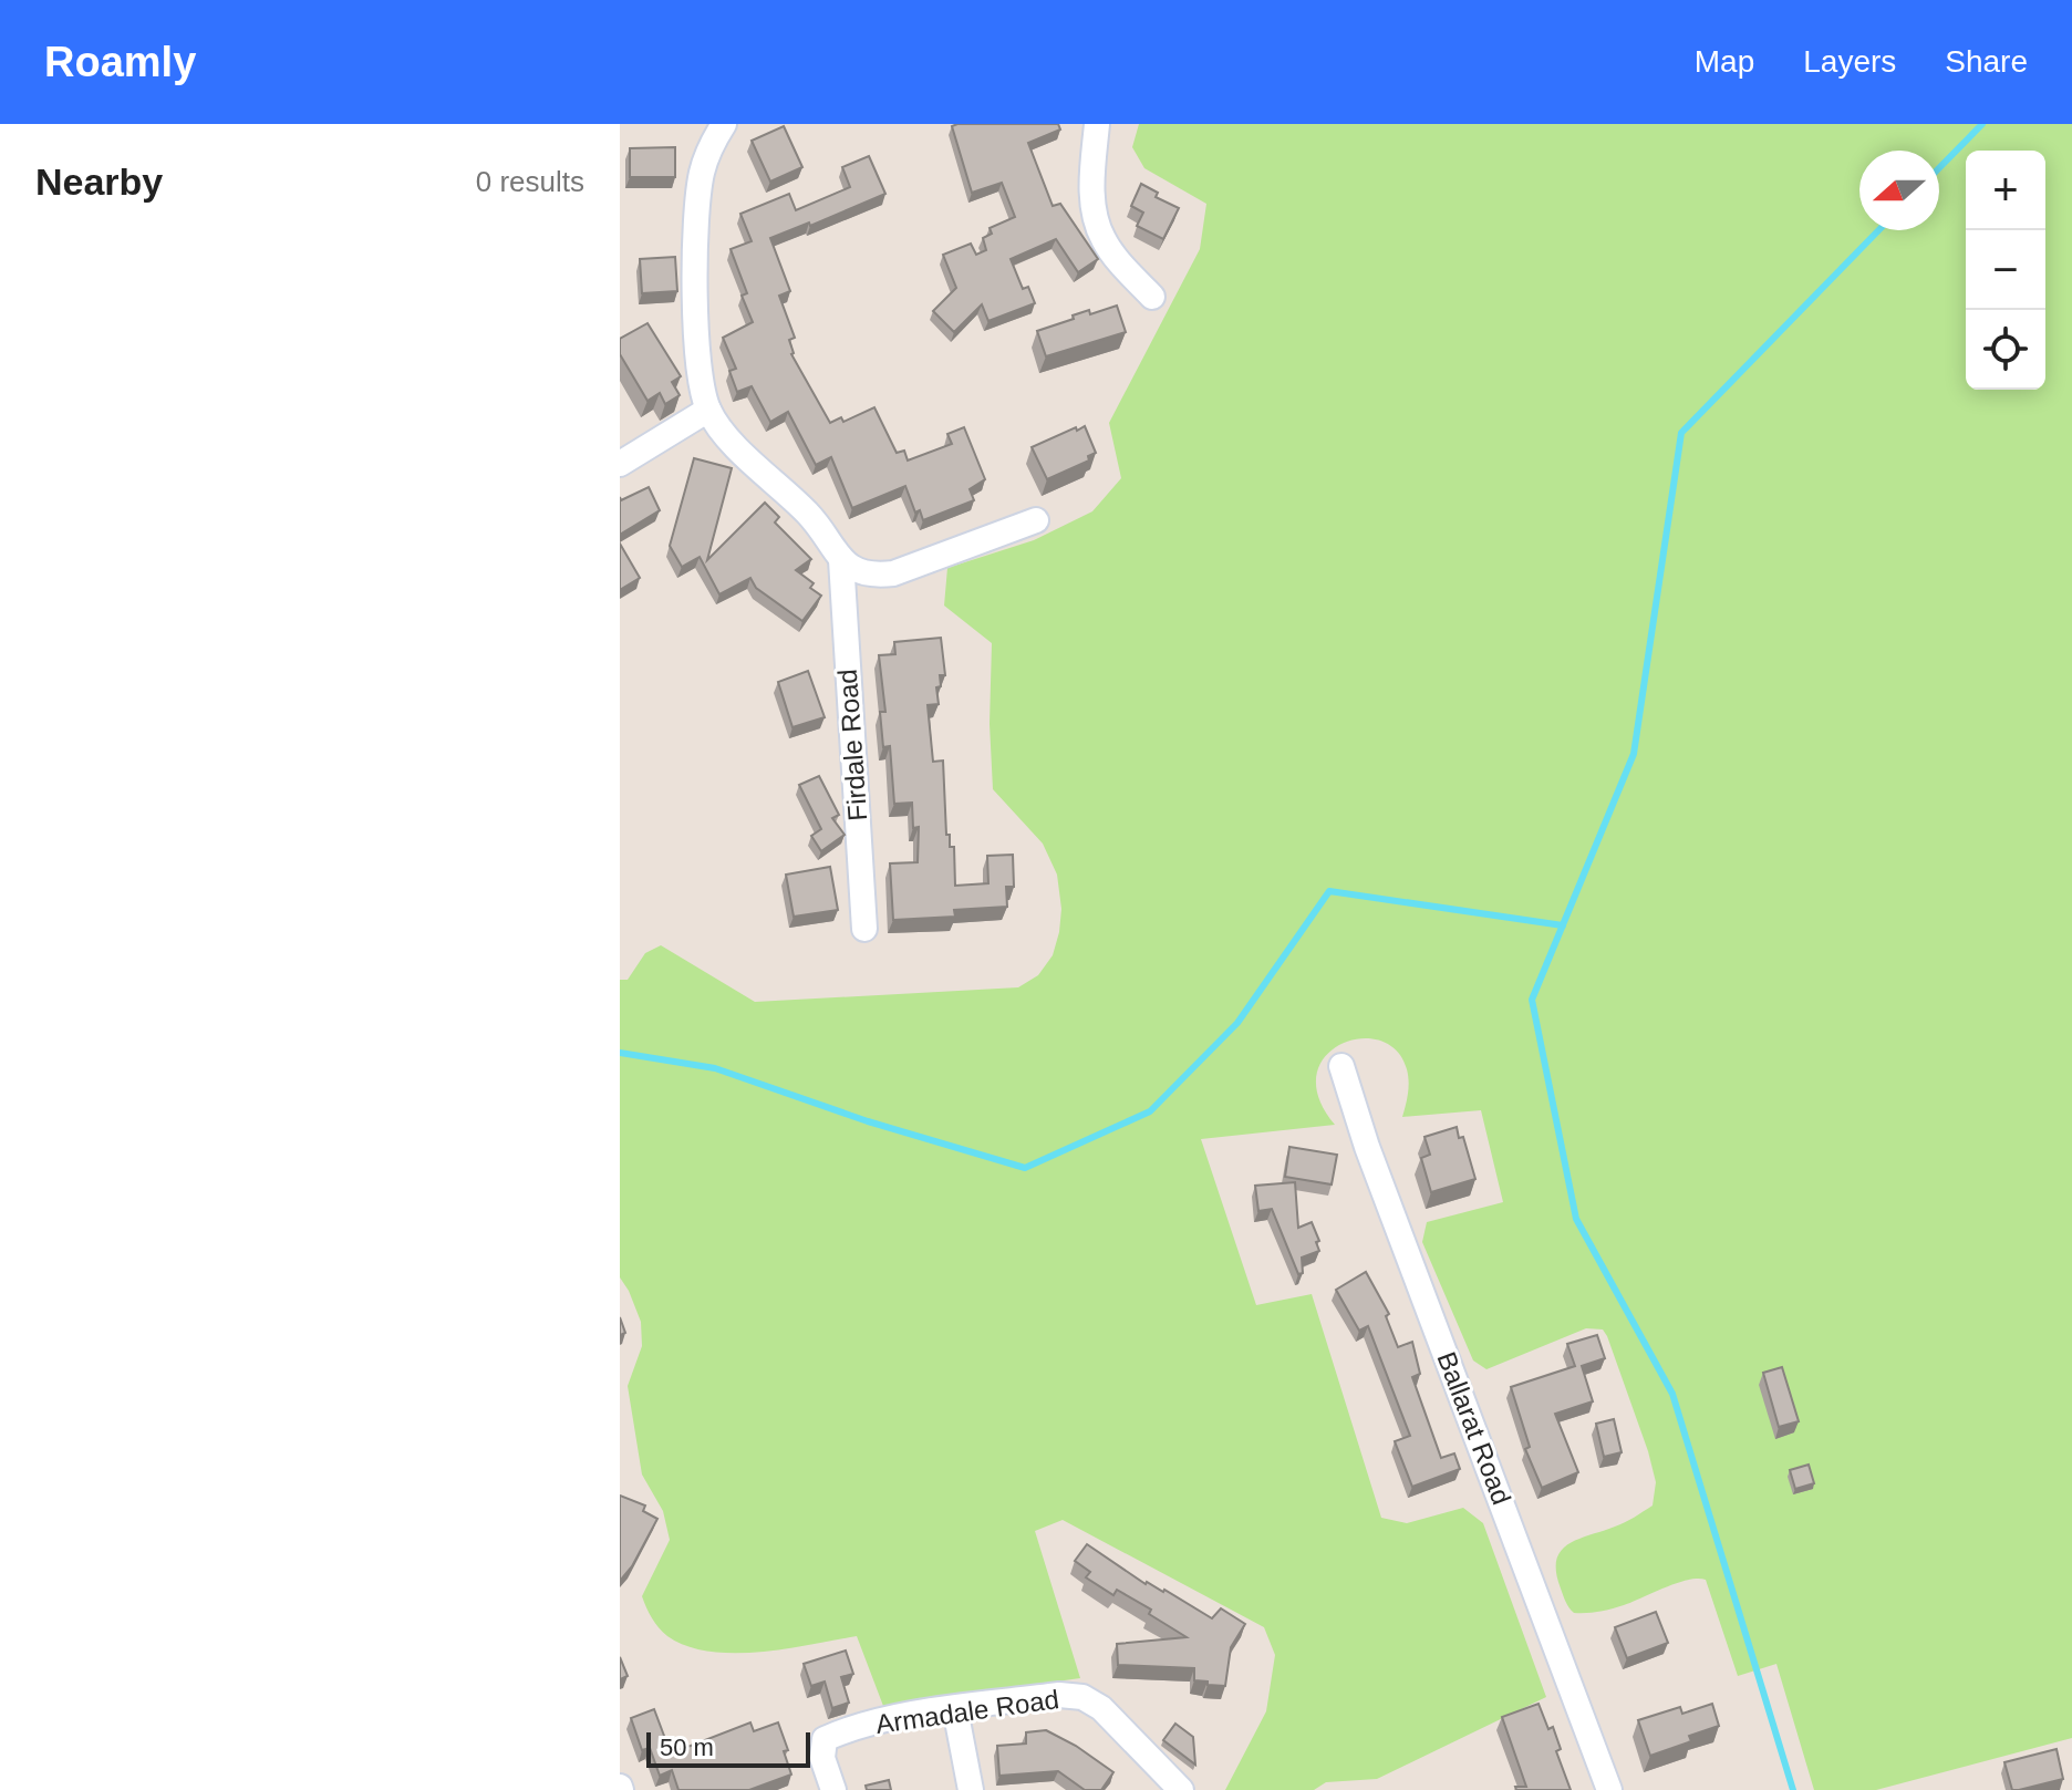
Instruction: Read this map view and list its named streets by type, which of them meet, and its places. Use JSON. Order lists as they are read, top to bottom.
{
  "streets": {
    "street": ["Firdale Road", "Ballarat Road", "Armadale Road"]
  },
  "scale_bar": "50 m",
  "north": "left",
  "page": {
    "header": "Roamly",
    "nav": ["Map", "Layers", "Share"],
    "heading": ["Nearby", "0 results"],
    "map_buttons": ["+", "−"],
    "scale": "50 m"
  }
}
